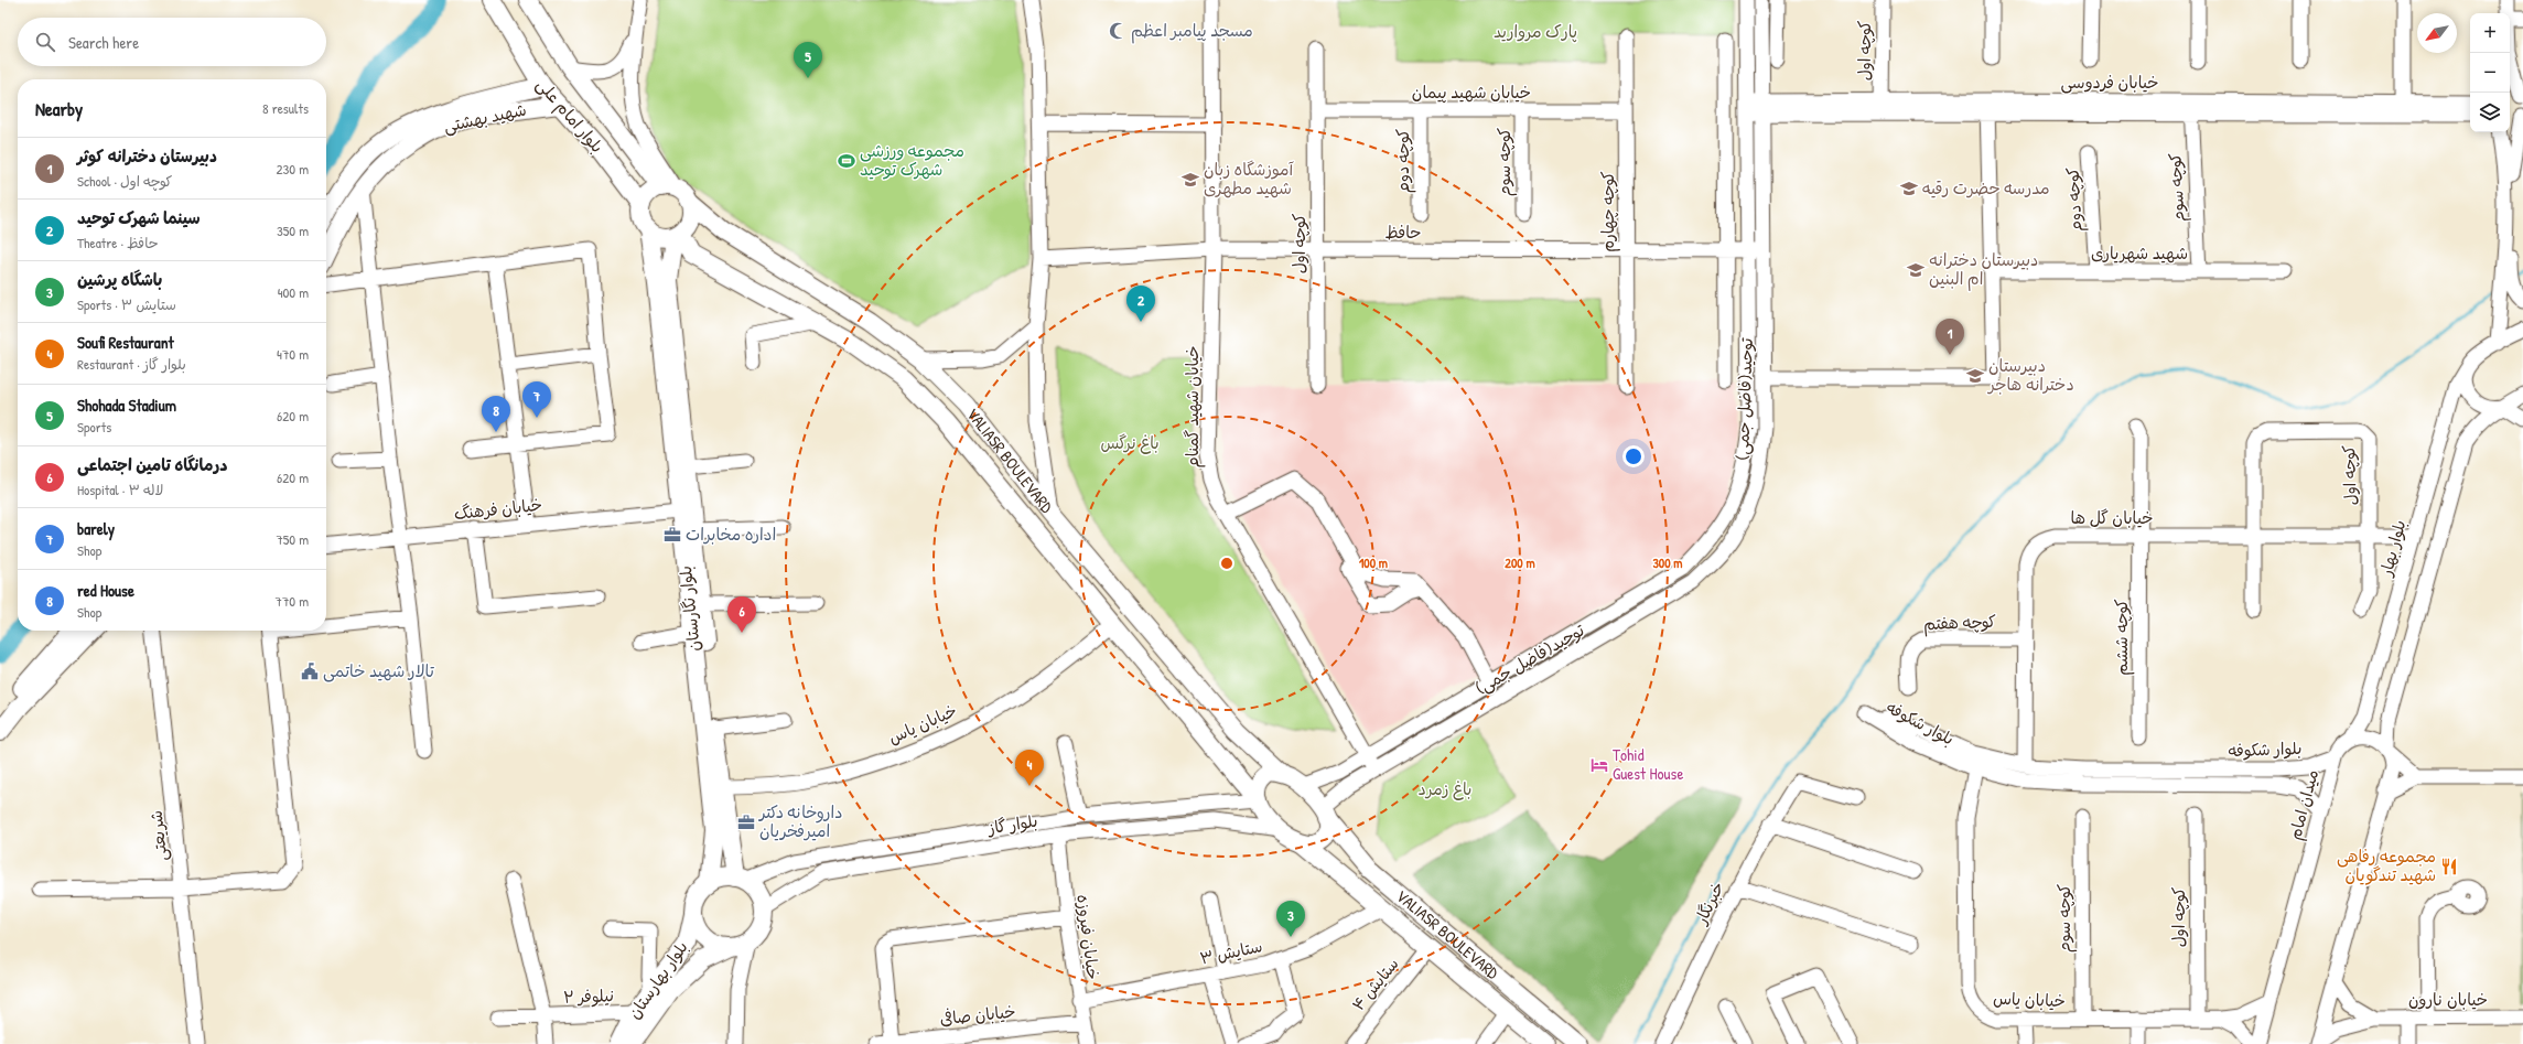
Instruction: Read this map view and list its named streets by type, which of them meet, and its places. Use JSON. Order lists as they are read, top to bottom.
{
  "streets": {
    "main road": [
      "بلوار امام علی",
      "شهید بهشتی",
      "VALIASR BOULEVARD",
      "بلوار نگارستان",
      "بلوار بهارستان"
    ],
    "street": [
      "کوچه اول",
      "خیابان فردوسی",
      "خیابان شهید پیمان",
      "کوچه دوم",
      "کوچه سوم",
      "کوچه چهارم",
      "حافظ",
      "شهید شهریاری",
      "توحید(فاضل جمی)",
      "خیابان شهید گمنام",
      "خیابان فرهنگ",
      "خیابان گل ها",
      "بلوار بهار",
      "کوچه هفتم",
      "کوچه ششم",
      "بلوار شکوفه",
      "خیابان یاس",
      "میدان امام",
      "بلوار گاز",
      "شریعتی",
      "خبرنگار",
      "خیابان فیروزه",
      "ستایش ۳",
      "ستایش ۴",
      "نیلوفر ۲",
      "خیابان نارون",
      "خیابان صافی"
    ]
  },
  "crossings": [
    ["کوچه اول", "خیابان فردوسی"],
    ["کوچه اول", "خیابان شهید پیمان"],
    ["کوچه اول", "حافظ"],
    ["کوچه اول", "خیابان گل ها"],
    ["کوچه اول", "خیابان یاس"],
    ["خیابان فردوسی", "کوچه سوم"],
    ["خیابان فردوسی", "توحید(فاضل جمی)"],
    ["خیابان شهید پیمان", "کوچه دوم"],
    ["خیابان شهید پیمان", "کوچه سوم"],
    ["خیابان شهید پیمان", "کوچه چهارم"],
    ["بلوار امام علی", "شهید بهشتی"],
    ["بلوار امام علی", "VALIASR BOULEVARD"],
    ["بلوار امام علی", "بلوار نگارستان"],
    ["کوچه دوم", "شهید شهریاری"],
    ["کوچه سوم", "شهید شهریاری"],
    ["کوچه سوم", "خیابان یاس"],
    ["کوچه چهارم", "حافظ"],
    ["حافظ", "توحید(فاضل جمی)"],
    ["حافظ", "خیابان شهید گمنام"],
    ["توحید(فاضل جمی)", "خیابان شهید گمنام"],
    ["توحید(فاضل جمی)", "VALIASR BOULEVARD"],
    ["VALIASR BOULEVARD", "بلوار نگارستان"],
    ["VALIASR BOULEVARD", "خیابان یاس"],
    ["VALIASR BOULEVARD", "بلوار گاز"],
    ["VALIASR BOULEVARD", "ستایش ۳"],
    ["VALIASR BOULEVARD", "ستایش ۴"],
    ["خیابان فرهنگ", "بلوار نگارستان"],
    ["خیابان گل ها", "بلوار بهار"],
    ["خیابان گل ها", "کوچه هفتم"],
    ["خیابان گل ها", "کوچه ششم"],
    ["خیابان گل ها", "بلوار شکوفه"],
    ["بلوار بهار", "میدان امام"],
    ["بلوار نگارستان", "خیابان یاس"],
    ["بلوار نگارستان", "بلوار گاز"],
    ["بلوار نگارستان", "بلوار بهارستان"],
    ["بلوار شکوفه", "خیابان یاس"],
    ["بلوار شکوفه", "میدان امام"],
    ["خیابان یاس", "میدان امام"],
    ["بلوار گاز", "خیابان فیروزه"],
    ["بلوار گاز", "بلوار بهارستان"],
    ["خیابان فیروزه", "ستایش ۳"],
    ["خیابان فیروزه", "خیابان صافی"],
    ["بلوار بهارستان", "نیلوفر ۲"]
  ],
  "parks": ["پارک مروارید", "باغ نرگس", "باغ زمرد"],
  "places": {
    "mosque": ["مسجد پیامبر اعظم"],
    "sports": ["مجموعه ورزشی شهرک توحید"],
    "school or university": [
      "آموزشگاه زبان شهید مطهری",
      "مدرسه حضرت رقیه",
      "دبیرستان دخترانه ام البنین",
      "دبیرستان دخترانه هاجر"
    ],
    "office": ["اداره مخابرات", "داروخانه دکتر امیرفخریان"],
    "public building": ["تالار شهید خاتمی"],
    "hotel": ["Tohid Guest House"],
    "restaurant": ["مجموعه رفاهی شهید تندگویان"]
  },
  "north": "bottom left",
  "page": {
    "map_buttons": ["+", "−"],
    "search": "Search here",
    "pins": [
      "5",
      "2",
      "1",
      "7",
      "8",
      "6",
      "4",
      "3"
    ],
    "heading": ["Nearby", "8 results"],
    "list": [
      {
        "mark": "1",
        "name": "دبیرستان دخترانه کوثر",
        "note": "School · کوچه اول",
        "value": "230 m"
      },
      {
        "mark": "2",
        "name": "سینما شهرک توحید",
        "note": "Theatre · حافظ",
        "value": "350 m"
      },
      {
        "mark": "3",
        "name": "باشگاه پرشین",
        "note": "Sports · ستایش ۳",
        "value": "400 m"
      },
      {
        "mark": "4",
        "name": "Soufi Restaurant",
        "note": "Restaurant · بلوار گاز",
        "value": "470 m"
      },
      {
        "mark": "5",
        "name": "Shohada Stadium",
        "note": "Sports",
        "value": "620 m"
      },
      {
        "mark": "6",
        "name": "درمانگاه تامین اجتماعی",
        "note": "Hospital · لاله ۳",
        "value": "620 m"
      },
      {
        "mark": "7",
        "name": "barely",
        "note": "Shop",
        "value": "750 m"
      },
      {
        "mark": "8",
        "name": "red House",
        "note": "Shop",
        "value": "770 m"
      }
    ]
  },
  "rings": ["100 m", "200 m", "300 m"]
}
